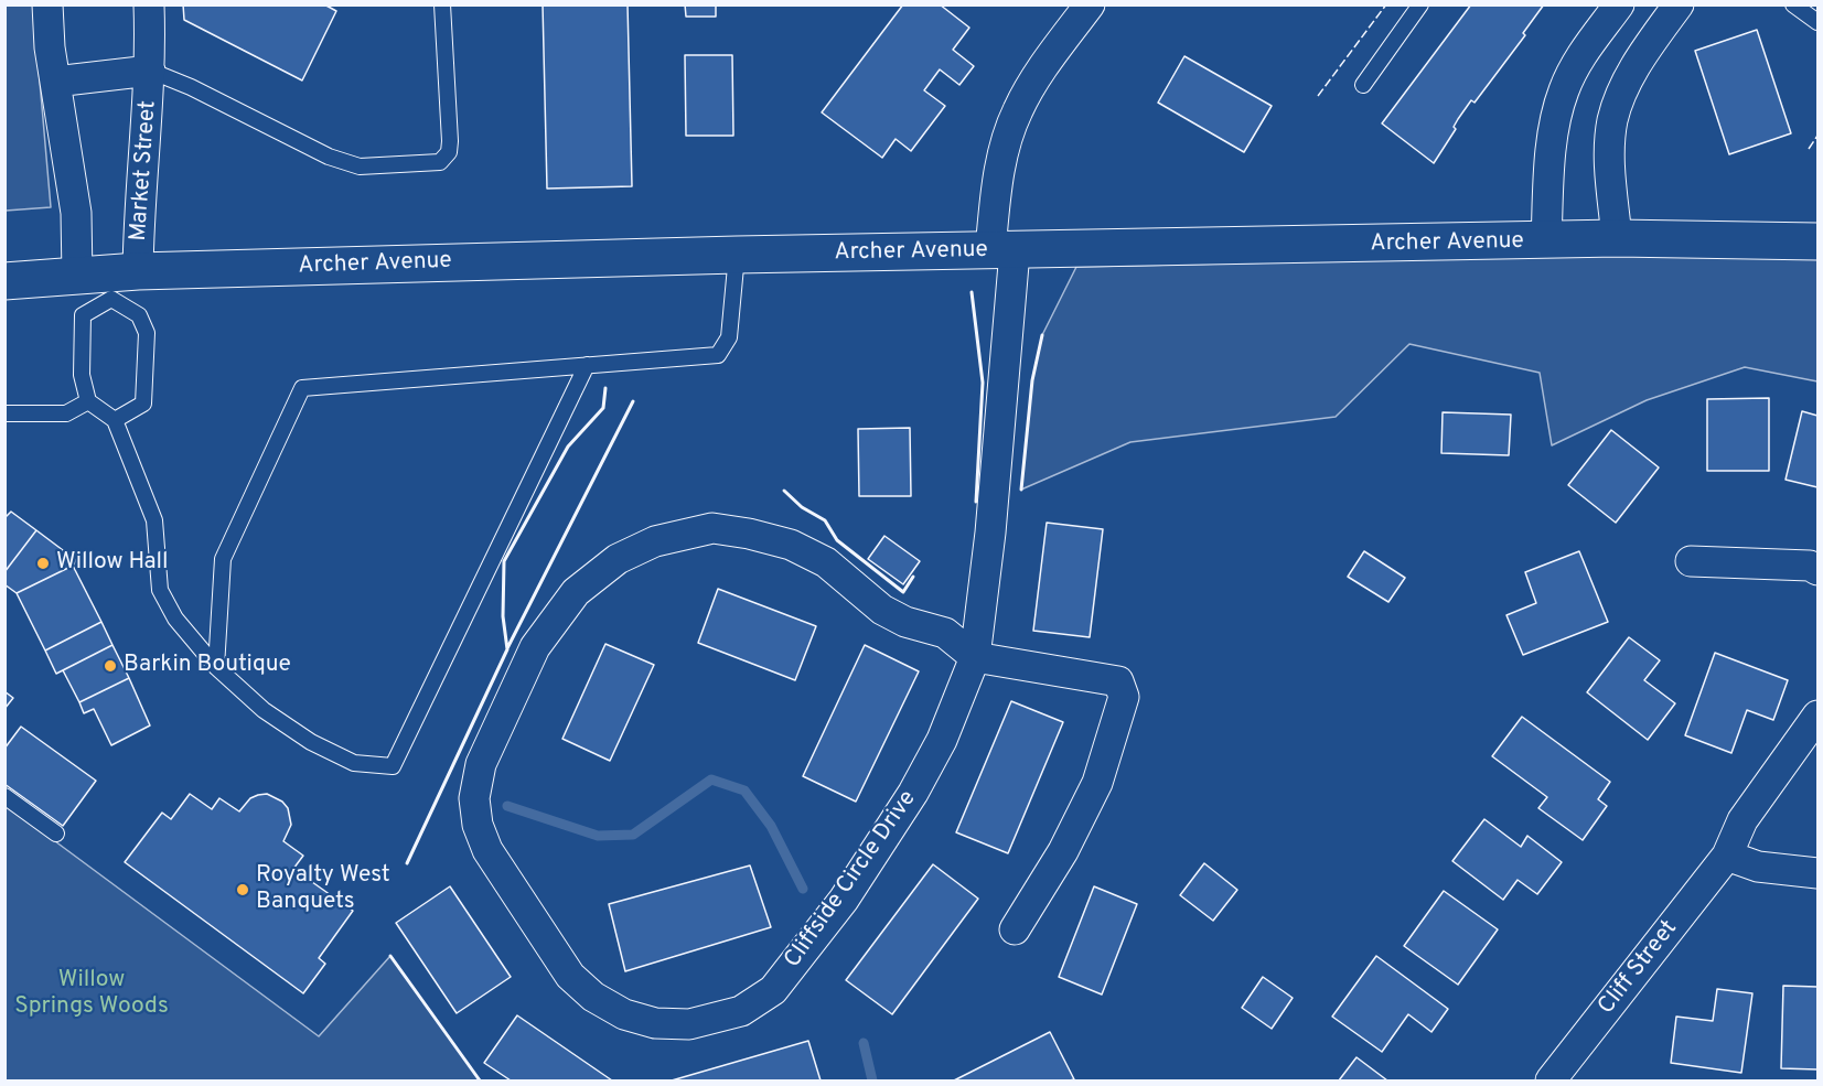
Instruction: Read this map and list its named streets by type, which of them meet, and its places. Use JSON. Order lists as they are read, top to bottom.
{
  "streets": {
    "main road": ["Archer Avenue"],
    "street": ["Market Street", "Cliffside Circle Drive", "Cliff Street"]
  },
  "crossings": [
    ["Market Street", "Archer Avenue"],
    ["Archer Avenue", "Cliffside Circle Drive"]
  ],
  "parks": ["Willow Springs Woods"],
  "places": ["Willow Hall", "Barkin Boutique", "Royalty West Banquets"]
}
